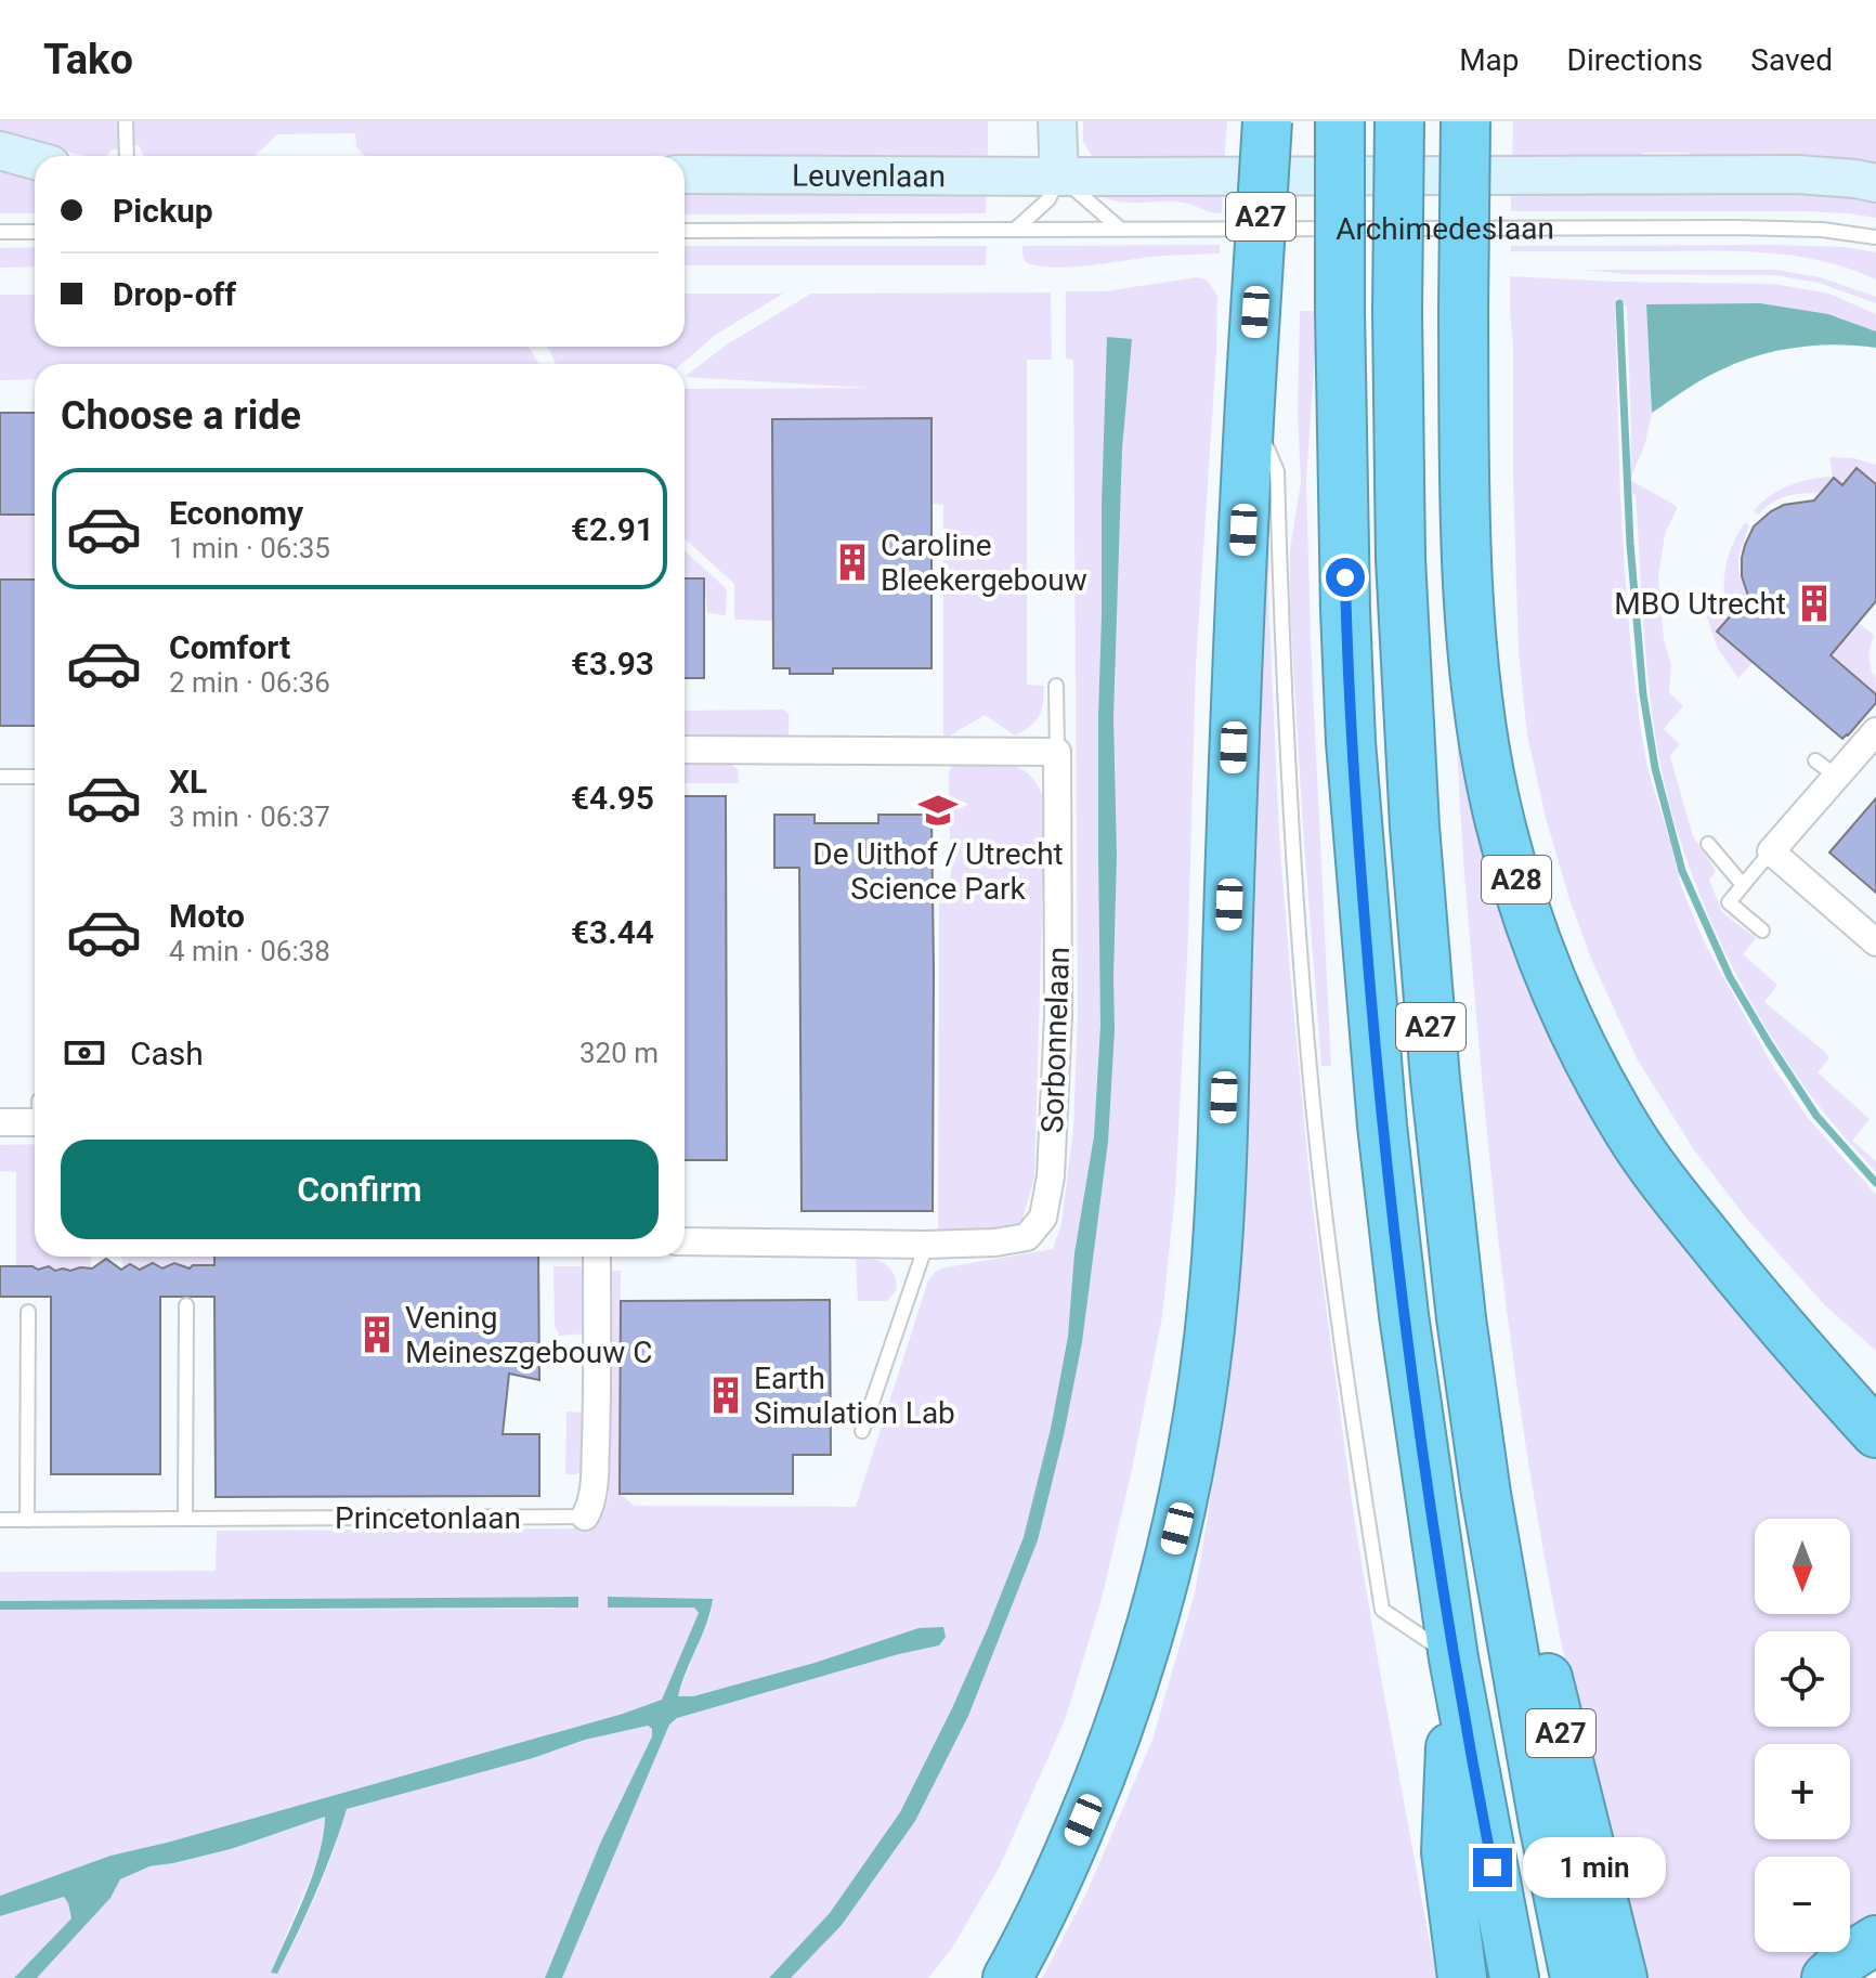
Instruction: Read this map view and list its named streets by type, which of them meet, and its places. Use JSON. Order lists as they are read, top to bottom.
{
  "streets": {
    "highway": ["A27", "A28"],
    "main road": ["Leuvenlaan", "Archimedeslaan"],
    "street": ["Sorbonnelaan", "Princetonlaan"]
  },
  "crossings": [
    ["Leuvenlaan", "Archimedeslaan"]
  ],
  "places": {
    "building": [
      "Caroline Bleekergebouw",
      "MBO Utrecht",
      "Vening Meineszgebouw C",
      "Earth Simulation Lab"
    ],
    "school or university": ["De Uithof / Utrecht Science Park"]
  },
  "north": "bottom",
  "page": {
    "header": "Tako",
    "nav": ["Map", "Directions", "Saved"],
    "banner": ["Pickup", "Drop-off"],
    "heading": "Choose a ride",
    "list": [
      {
        "name": "Economy",
        "note": "1 min · 06:35",
        "value": "€2.91"
      },
      {
        "name": "Comfort",
        "note": "2 min · 06:36",
        "value": "€3.93"
      },
      {
        "name": "XL",
        "note": "3 min · 06:37",
        "value": "€4.95"
      },
      {
        "name": "Moto",
        "note": "4 min · 06:38",
        "value": "€3.44"
      }
    ],
    "pay": ["Cash", "320 m"],
    "buttons": "Confirm",
    "map_buttons": ["+", "−"],
    "bubble": "1 min"
  }
}
